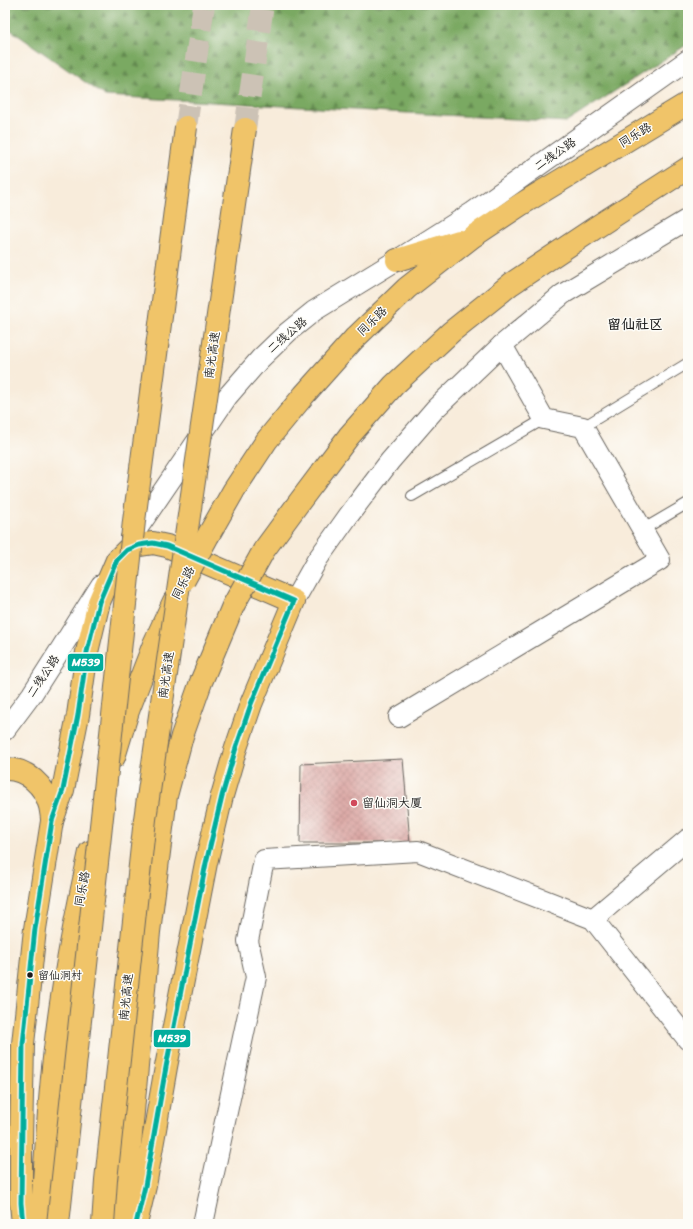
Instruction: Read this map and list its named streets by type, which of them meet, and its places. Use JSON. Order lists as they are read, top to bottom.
{
  "streets": {
    "main road": ["同乐路", "南光高速"],
    "street": ["二线公路"]
  },
  "districts": ["留仙社区"],
  "places": ["留仙洞大厦", "留仙洞村"],
  "lines": ["transit line M539"]
}
